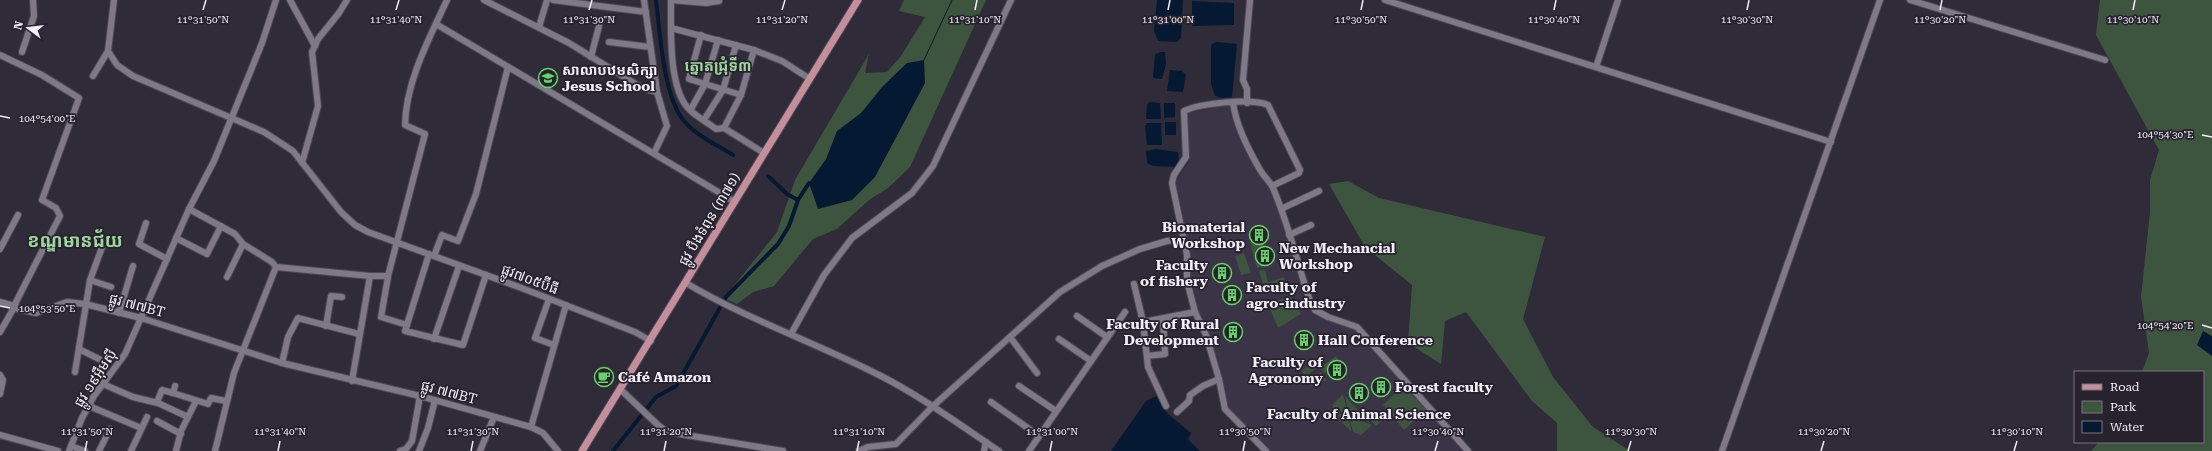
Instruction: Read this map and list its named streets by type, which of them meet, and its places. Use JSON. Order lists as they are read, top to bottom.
{
  "streets": {
    "main road": ["ផ្លូវ បឹងទំពុន (៣៧១)"],
    "street": ["ផ្លូវ៧០៥ប៊ីធី", "ផ្លូវ ៧៧BT", "ផ្លូវ ១៩អ៊ឹមស៊ី"]
  },
  "crossings": [
    ["ផ្លូវ បឹងទំពុន (៣៧១)", "ផ្លូវ៧០៥ប៊ីធី"],
    ["ផ្លូវ៧០៥ប៊ីធី", "ផ្លូវ ១៩អ៊ឹមស៊ី"],
    ["ផ្លូវ ៧៧BT", "ផ្លូវ ១៩អ៊ឹមស៊ី"]
  ],
  "districts": ["ត្នោតជ្រុំទី៣", "ខណ្ឌមានជ័យ"],
  "places": {
    "school or university": ["សាលាបឋមសិក្សា Jesus School"],
    "building": [
      "Biomaterial Workshop",
      "New Mechancial Workshop",
      "Faculty of fishery",
      "Faculty of agro-industry",
      "Faculty of Rural Development",
      "Hall Conference",
      "Faculty of Agronomy",
      "Forest faculty",
      "Faculty of Animal Science"
    ],
    "cafe": ["Café Amazon"]
  },
  "legend": ["Road", "Park", "Water"],
  "north": "left",
  "coordinates": [
    "11°31'50\"N",
    "11°31'20\"N",
    "11°31'10\"N",
    "11°31'00\"N",
    "11°30'50\"N",
    "11°30'40\"N",
    "11°30'30\"N",
    "11°30'20\"N",
    "11°31'40\"N",
    "11°31'30\"N",
    "11°30'10\"N",
    "104°54'00\"E",
    "104°54'30\"E",
    "104°53'50\"E",
    "104°54'20\"E"
  ]
}
